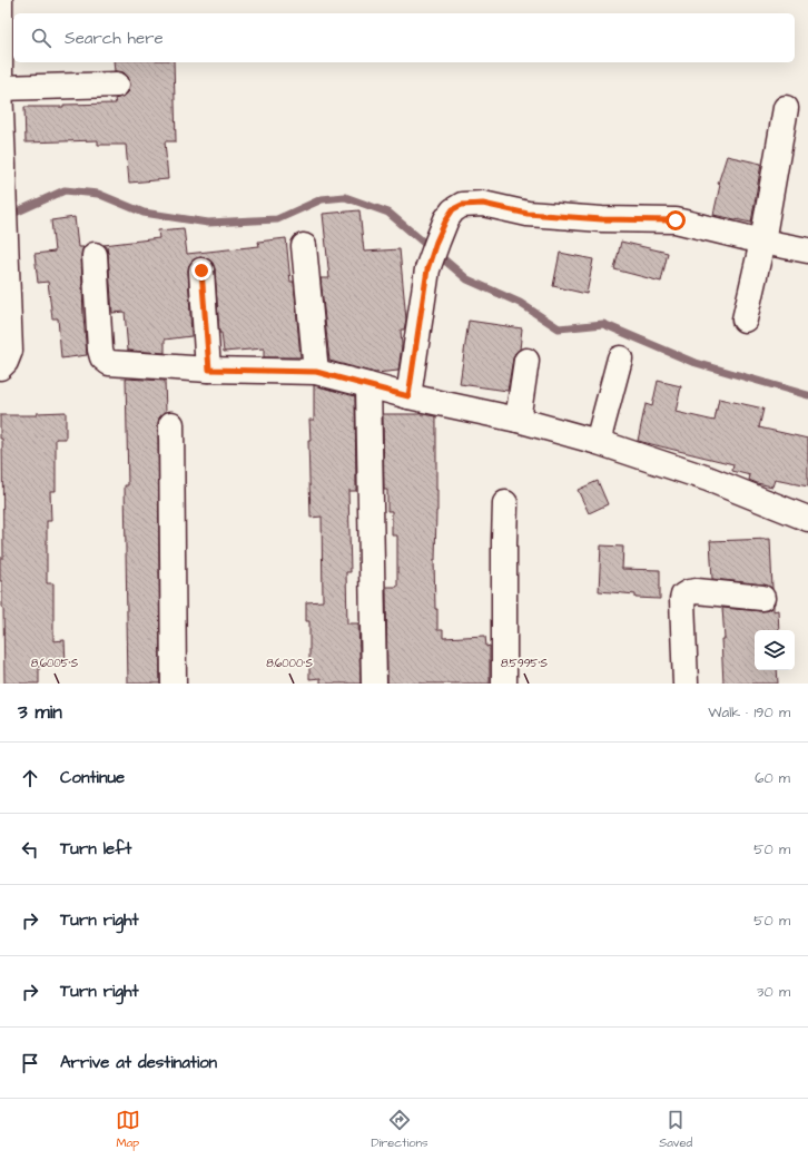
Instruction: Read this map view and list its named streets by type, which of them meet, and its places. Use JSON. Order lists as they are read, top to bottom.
{
  "page": {
    "search": "Search here",
    "heading": ["3 min", "Walk · 190 m"],
    "list": [
      ["Continue", "60 m"],
      ["Turn left", "50 m"],
      ["Turn right", "50 m"],
      ["Turn right", "30 m"],
      "Arrive at destination"
    ],
    "nav": ["Map", "Directions", "Saved"]
  },
  "coordinates": ["8.6005°S", "8.6000°S", "8.5995°S"]
}
